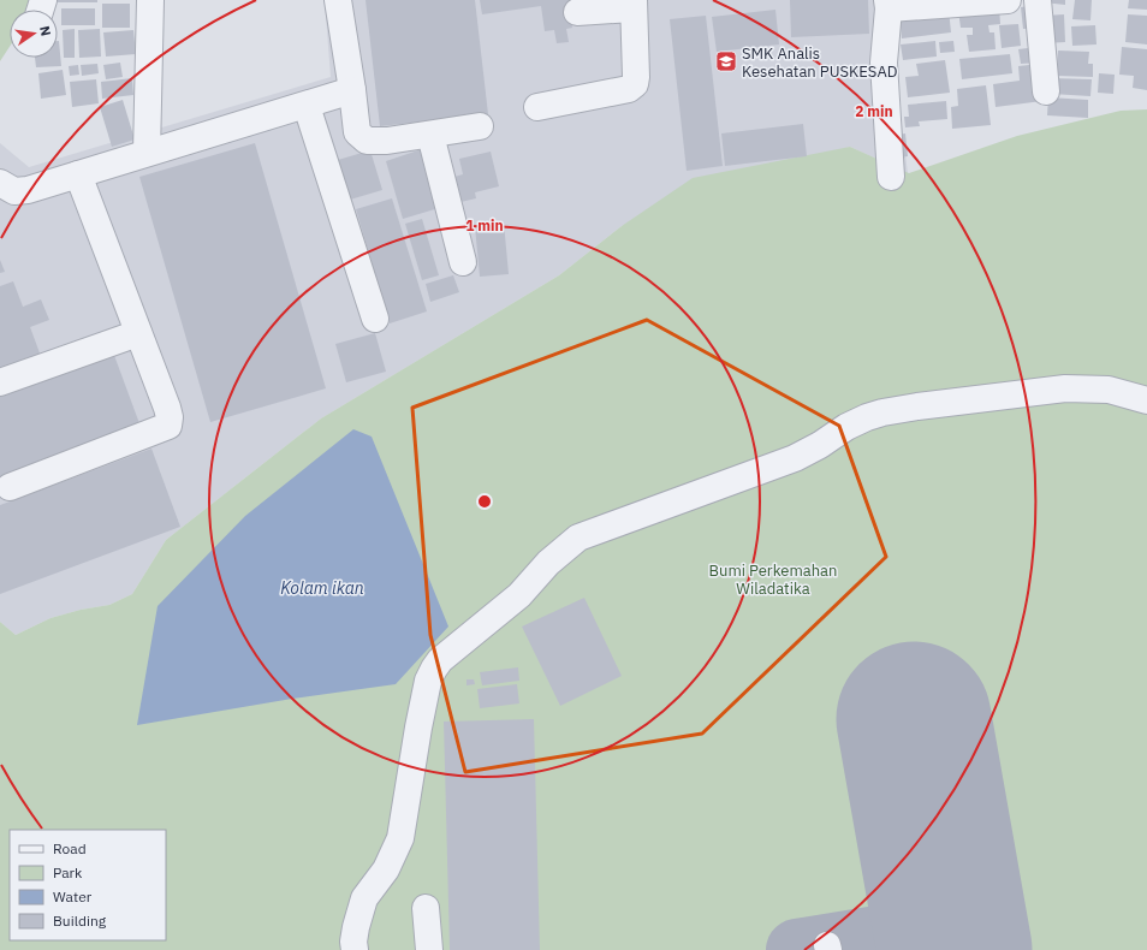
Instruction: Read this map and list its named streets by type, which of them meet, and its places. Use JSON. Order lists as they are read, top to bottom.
{
  "water": ["Kolam ikan"],
  "parks": ["Bumi Perkemahan Wiladatika"],
  "places": {
    "school or university": ["SMK Analis Kesehatan PUSKESAD"]
  },
  "legend": [
    "Road",
    "Park",
    "Water",
    "Building"
  ],
  "north": "right",
  "rings": ["2 min", "1 min"]
}
